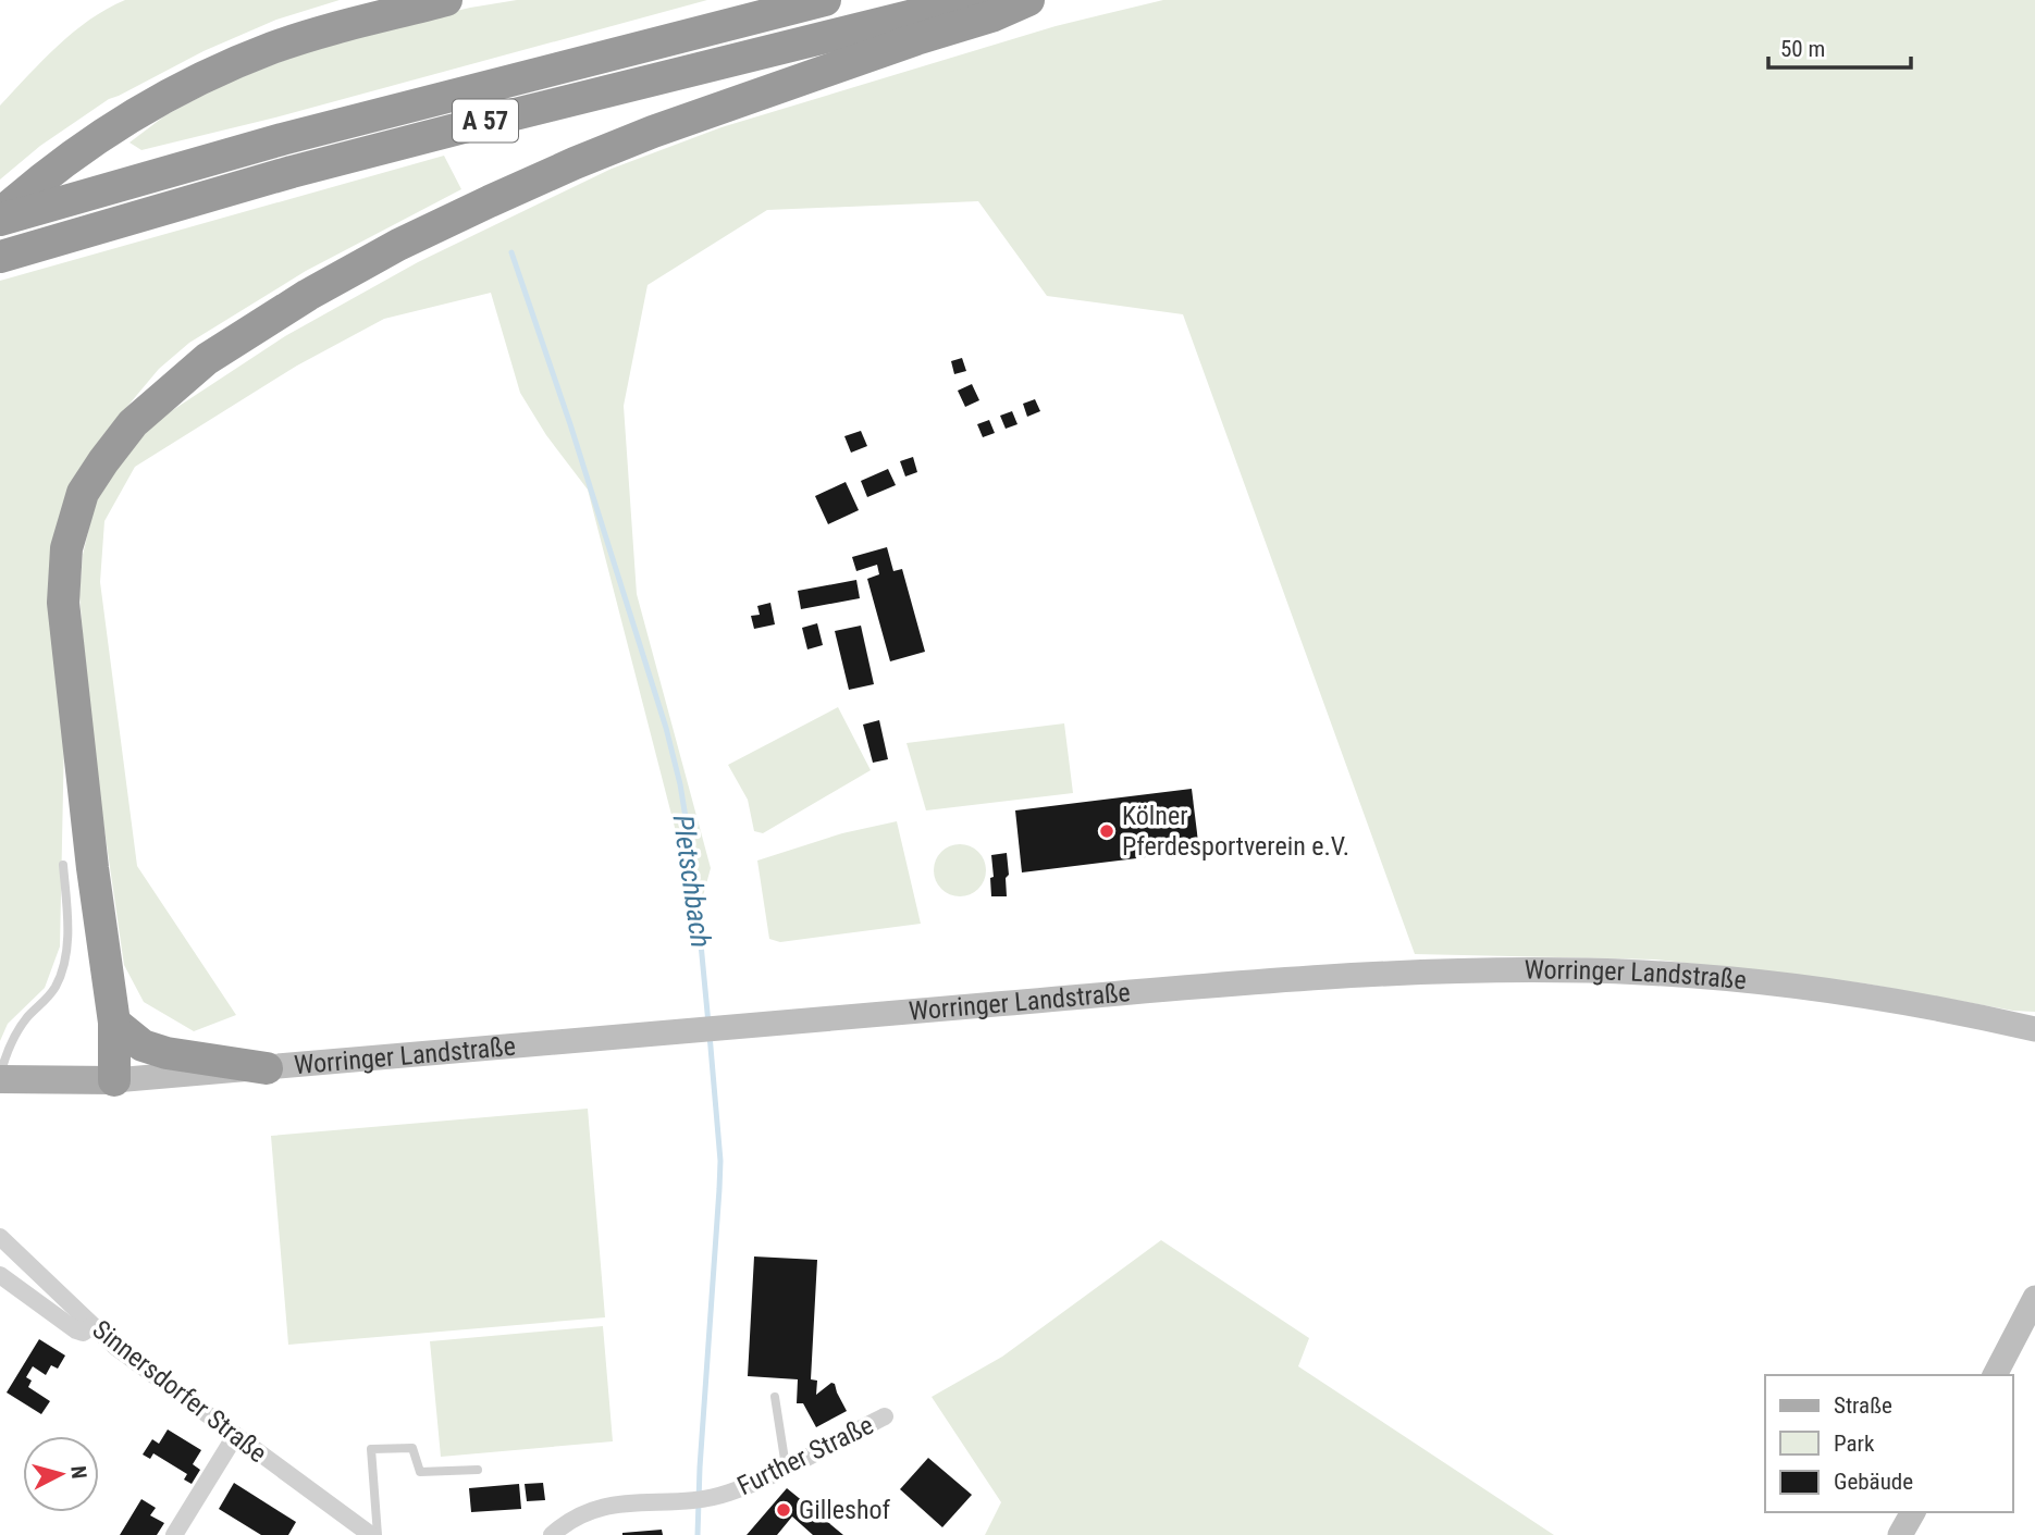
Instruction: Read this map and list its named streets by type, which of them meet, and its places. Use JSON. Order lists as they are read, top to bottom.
{
  "streets": {
    "highway": ["A 57"],
    "main road": ["Worringer Landstraße"],
    "street": ["Sinnersdorfer Straße", "Further Straße"]
  },
  "water": ["Pletschbach"],
  "places": ["Kölner Pferdesportverein e.V.", "Gilleshof"],
  "legend": ["Straße", "Park", "Gebäude"],
  "scale_bar": "50 m",
  "north": "right"
}
